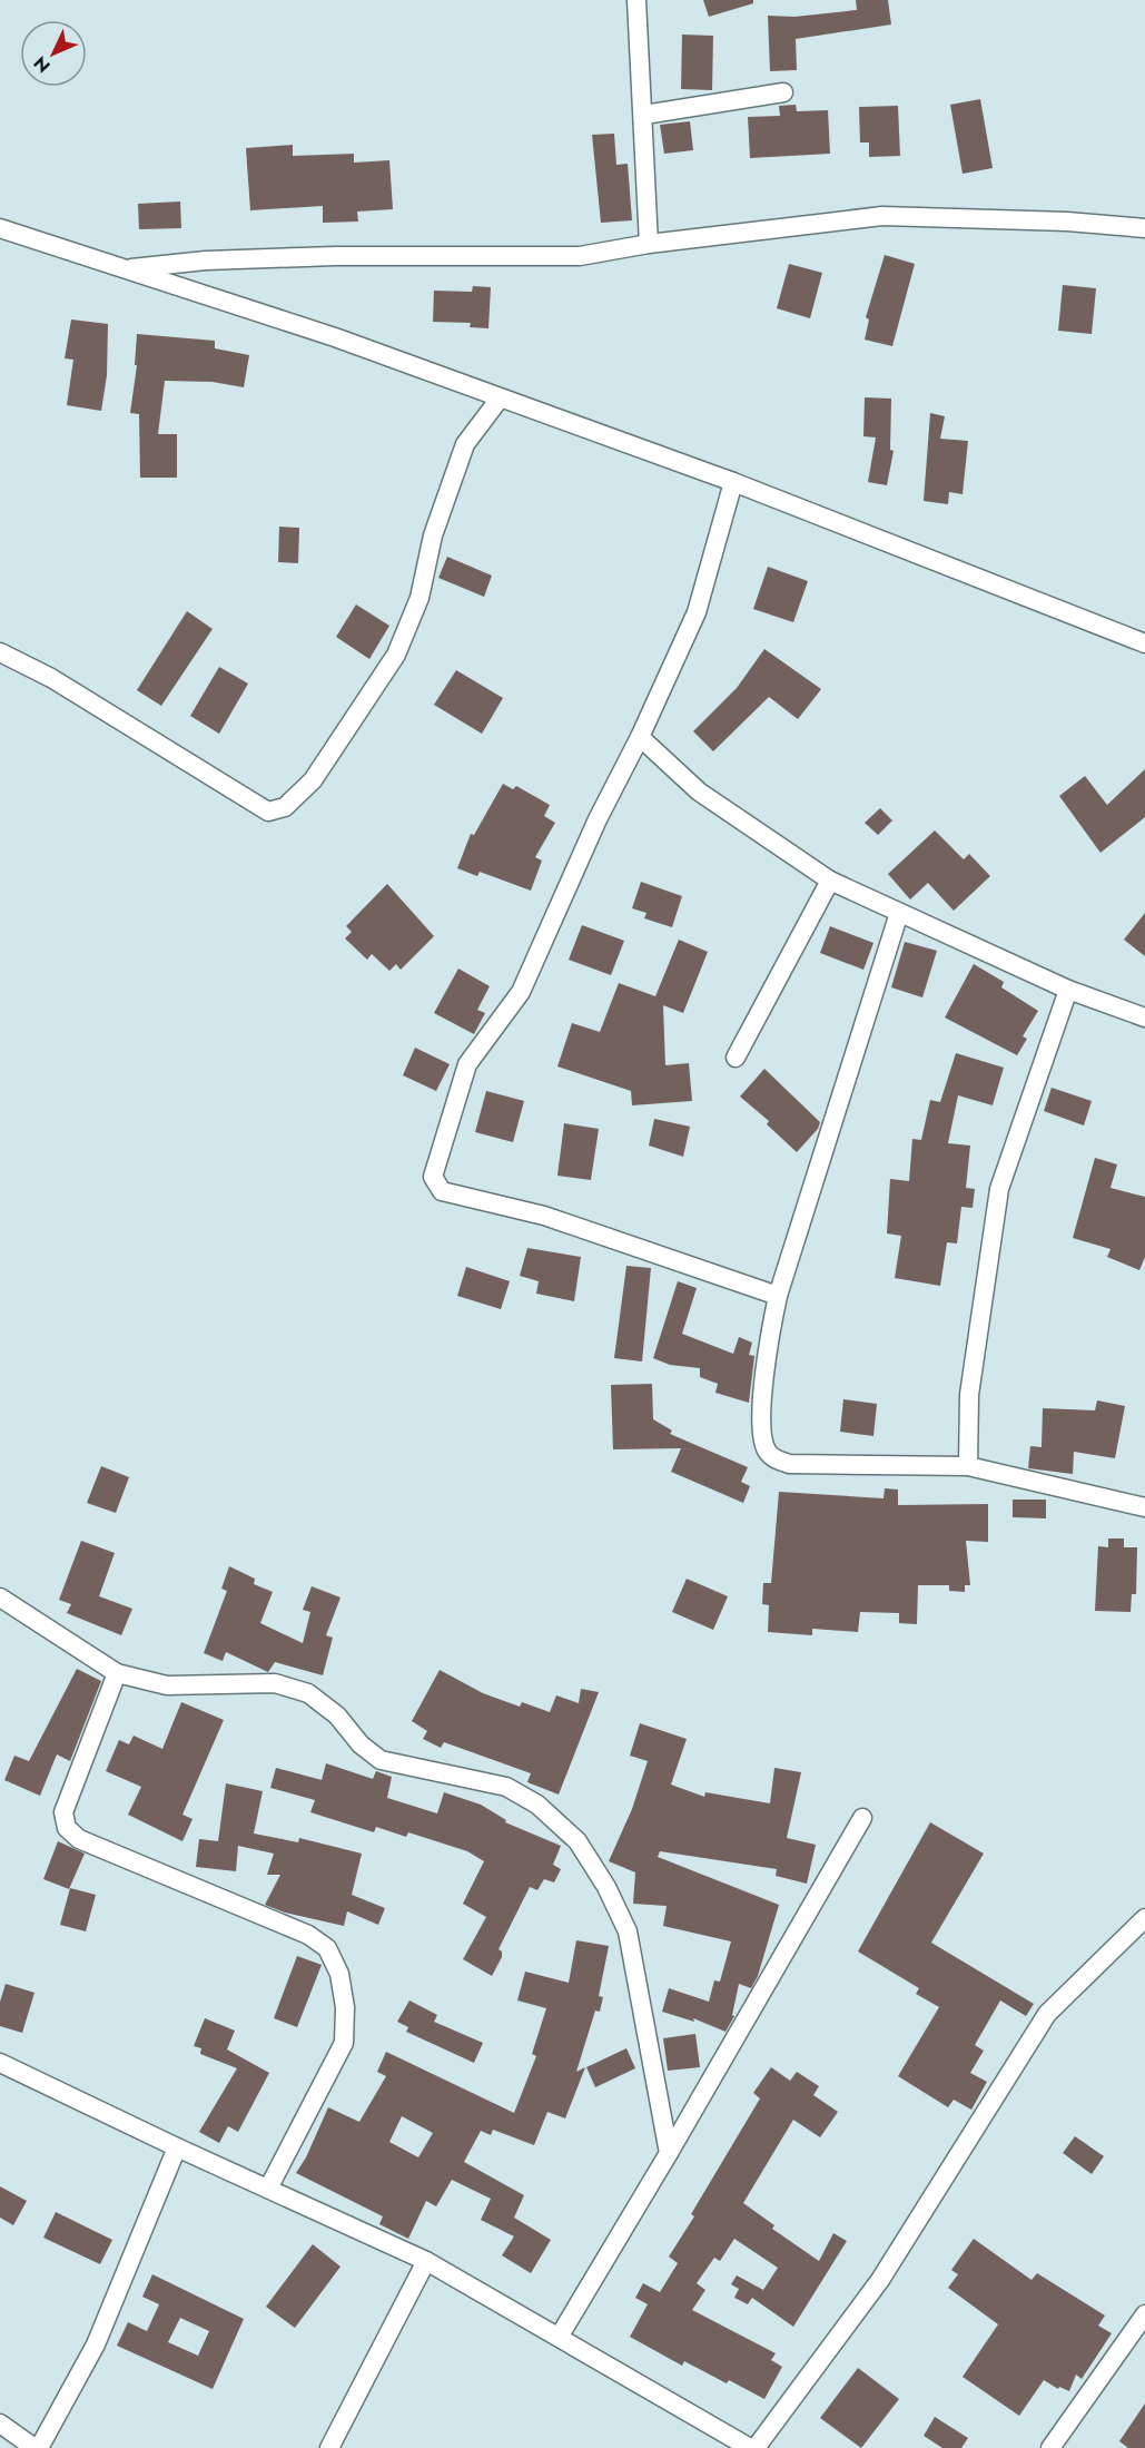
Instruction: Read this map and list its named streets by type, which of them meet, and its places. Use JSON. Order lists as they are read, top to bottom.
{
  "north": "bottom left"
}
